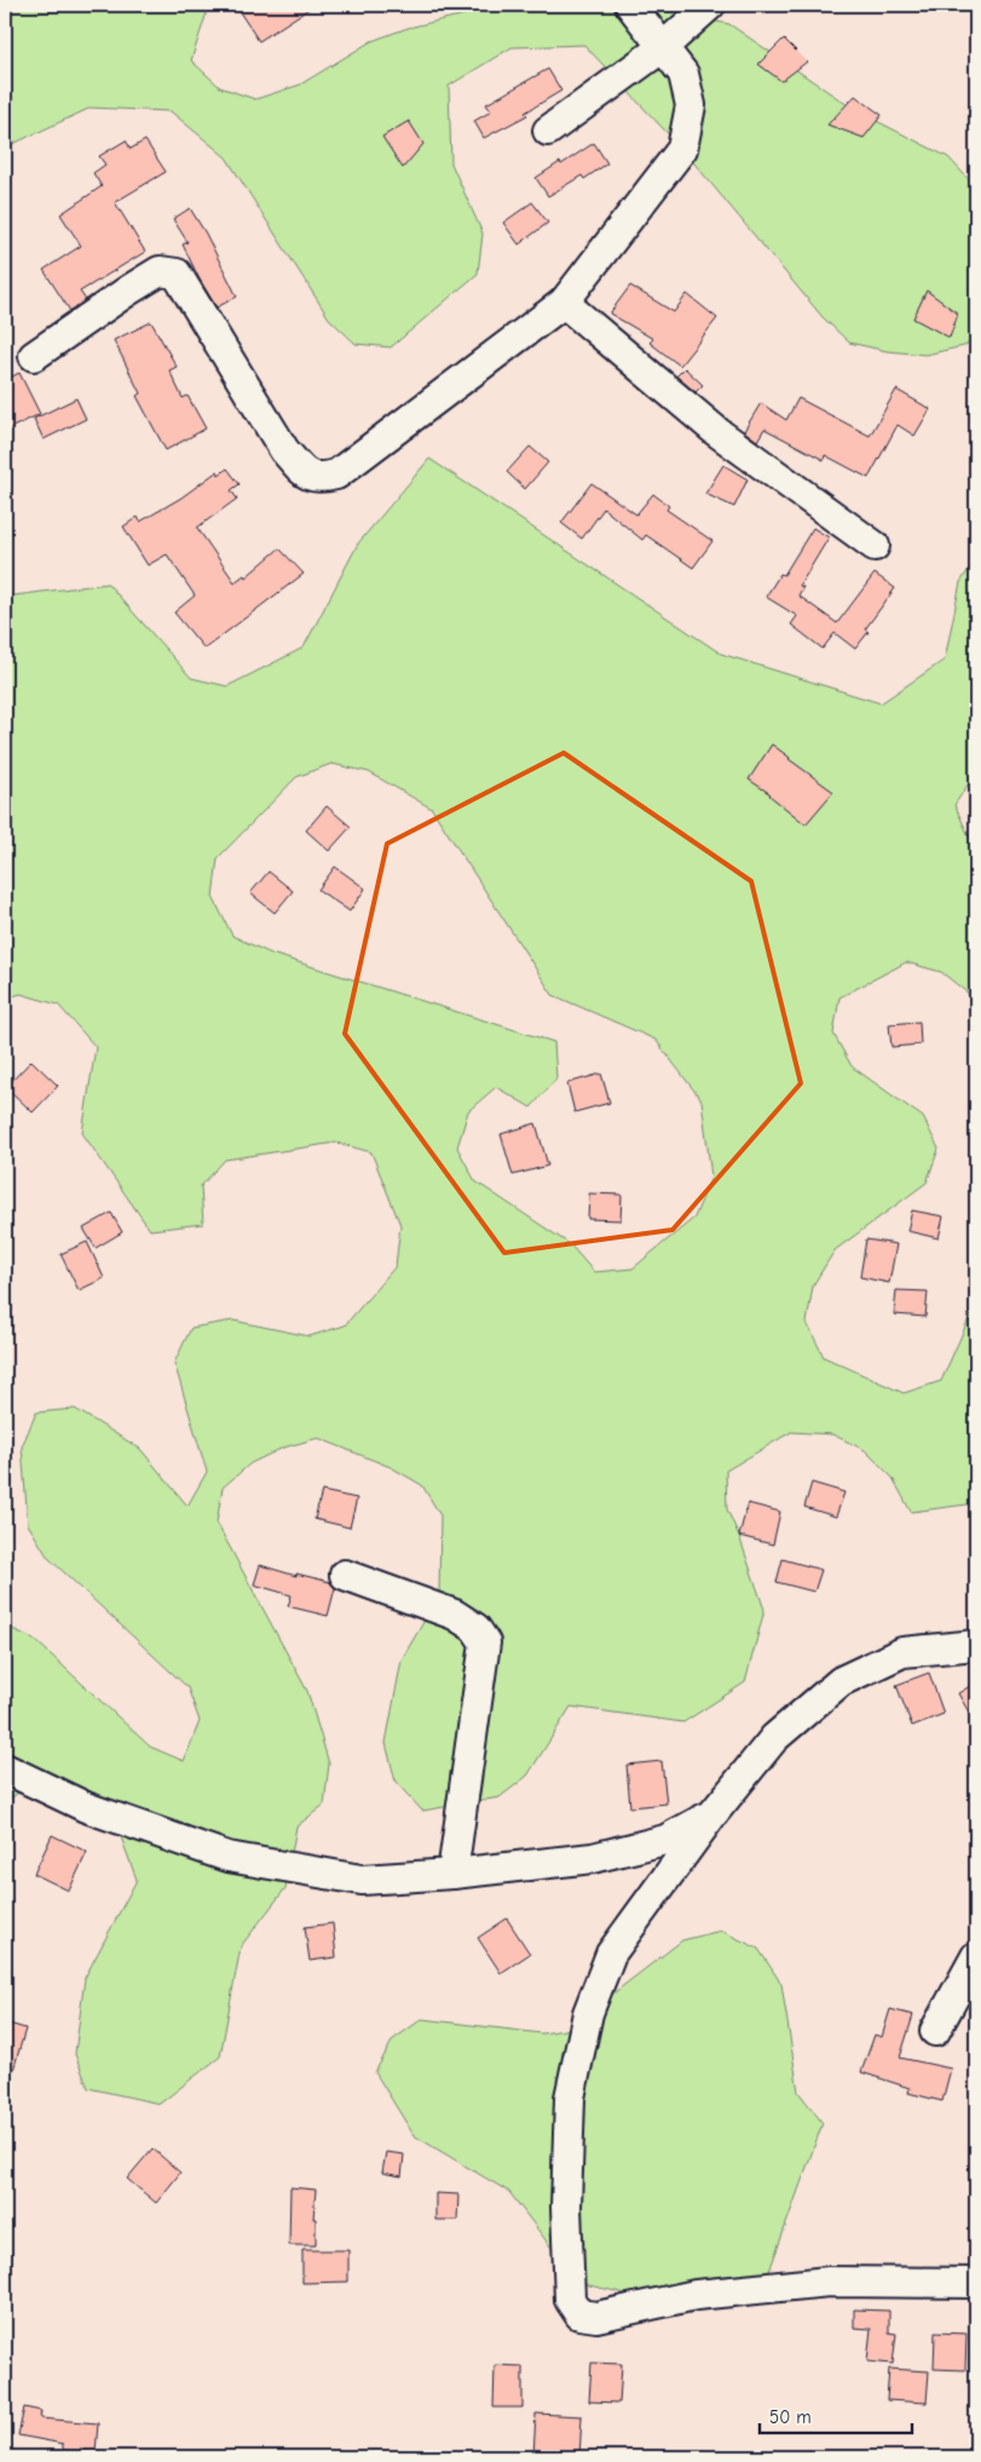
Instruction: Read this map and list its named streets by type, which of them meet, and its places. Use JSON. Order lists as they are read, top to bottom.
{
  "scale_bar": "50 m"
}
